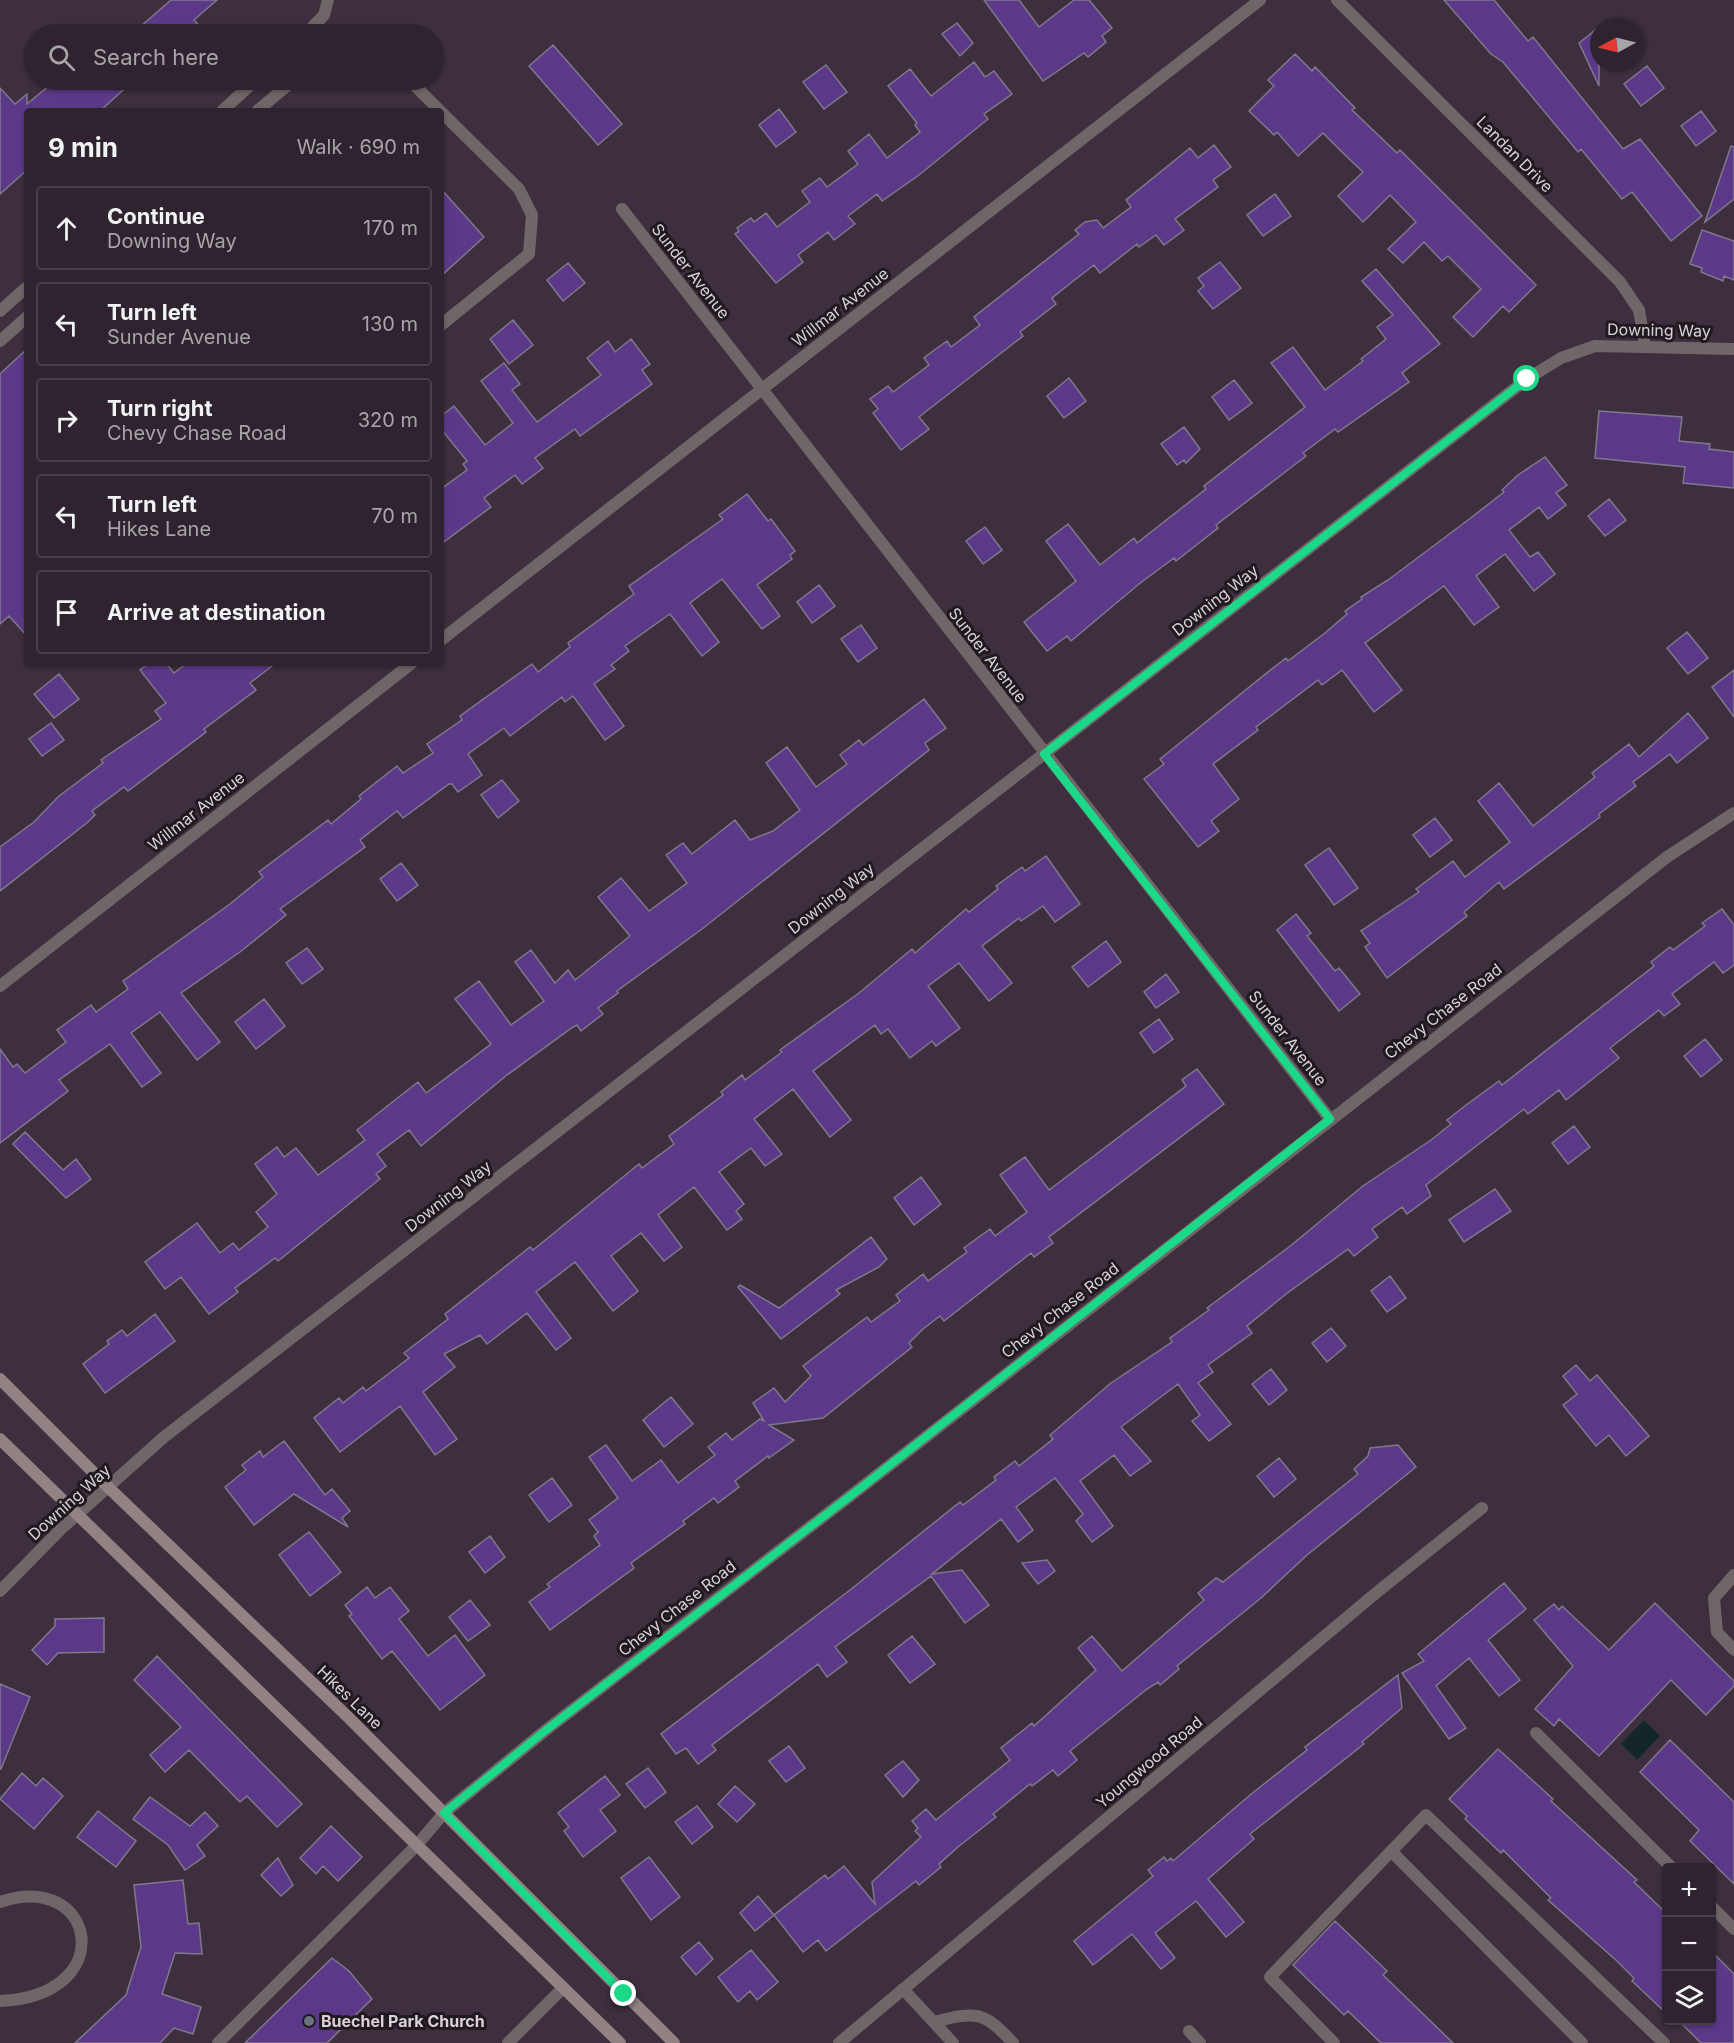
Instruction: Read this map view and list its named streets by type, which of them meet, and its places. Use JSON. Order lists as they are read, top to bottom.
{
  "streets": {
    "main road": ["Hikes Lane"],
    "street": [
      "Landan Drive",
      "Sunder Avenue",
      "Willmar Avenue",
      "Downing Way",
      "Chevy Chase Road",
      "Youngwood Road"
    ]
  },
  "crossings": [
    ["Landan Drive", "Downing Way"],
    ["Sunder Avenue", "Willmar Avenue"],
    ["Sunder Avenue", "Downing Way"],
    ["Sunder Avenue", "Chevy Chase Road"],
    ["Downing Way", "Hikes Lane"],
    ["Chevy Chase Road", "Hikes Lane"]
  ],
  "places": ["Buechel Park Church"],
  "north": "left",
  "page": {
    "search": "Search here",
    "heading": ["9 min", "Walk · 690 m"],
    "list": [
      ["Continue", "Downing Way", "170 m"],
      ["Turn left", "Sunder Avenue", "130 m"],
      ["Turn right", "Chevy Chase Road", "320 m"],
      ["Turn left", "Hikes Lane", "70 m"],
      "Arrive at destination"
    ],
    "map_buttons": ["+", "−"]
  }
}
